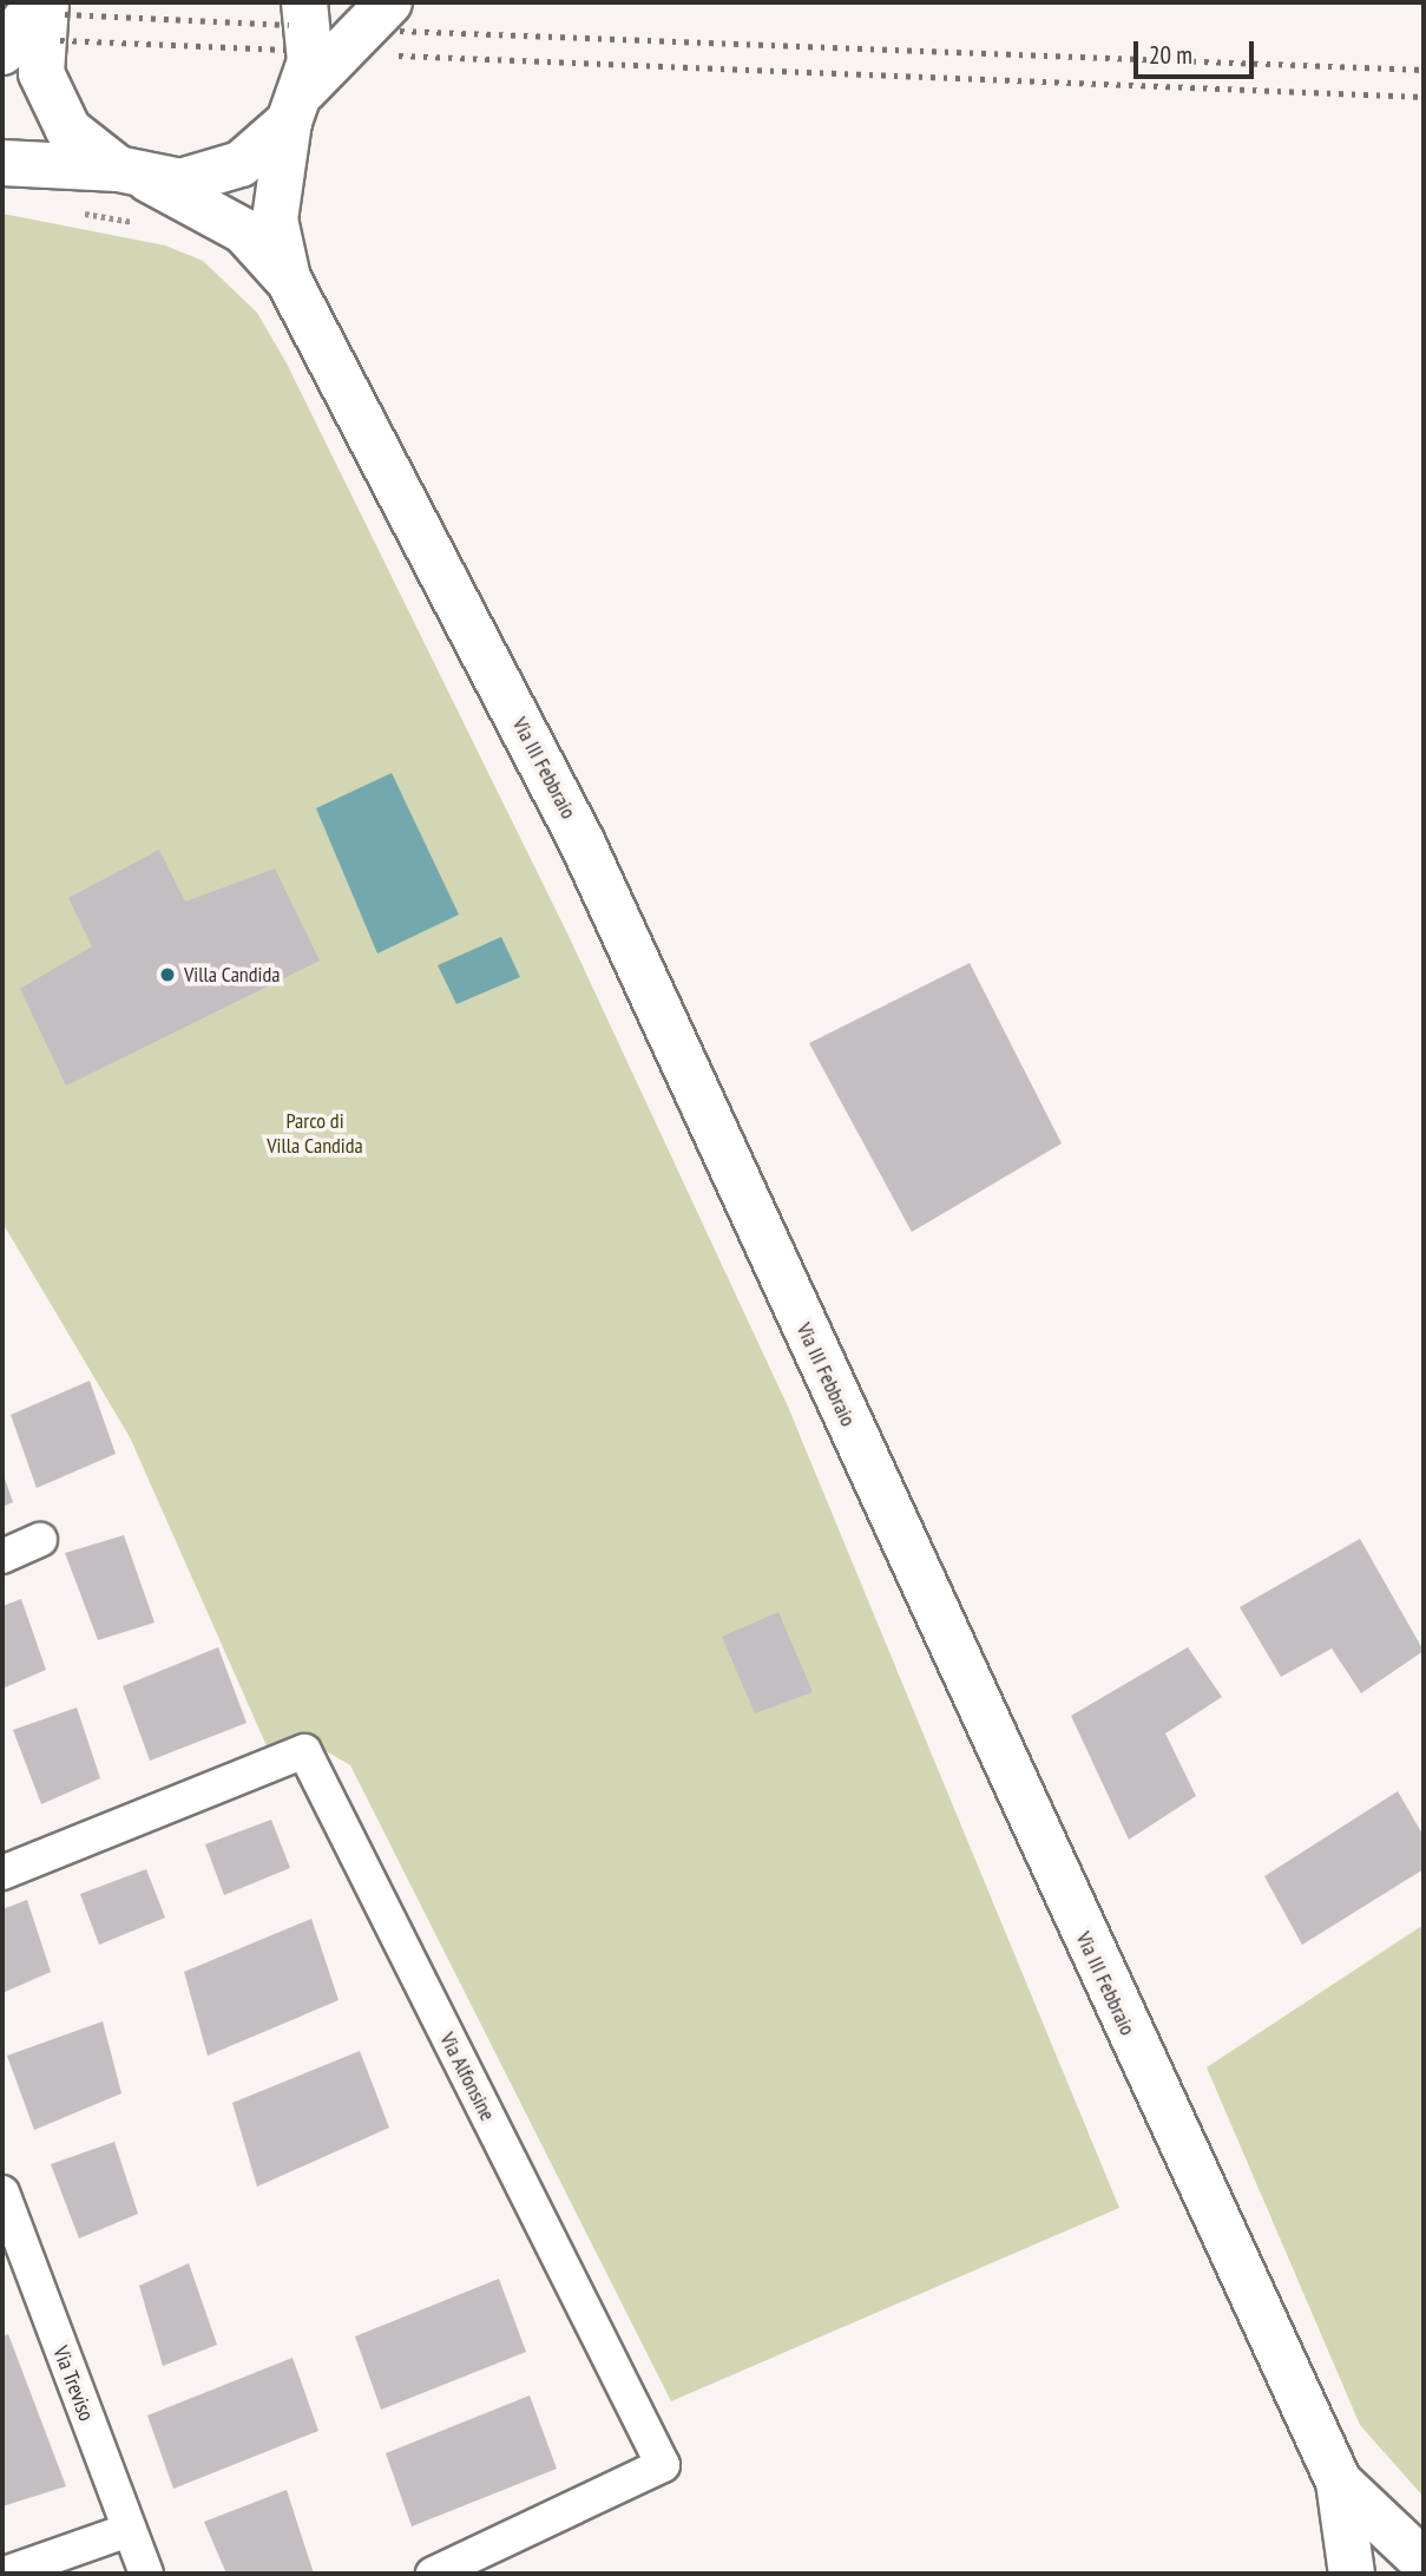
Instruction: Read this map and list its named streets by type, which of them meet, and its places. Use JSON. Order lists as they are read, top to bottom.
{
  "streets": {
    "main road": ["Via III Febbraio"],
    "street": ["Via Alfonsine", "Via Treviso"]
  },
  "parks": ["Parco di Villa Candida"],
  "places": ["Villa Candida"],
  "scale_bar": "20 m"
}
